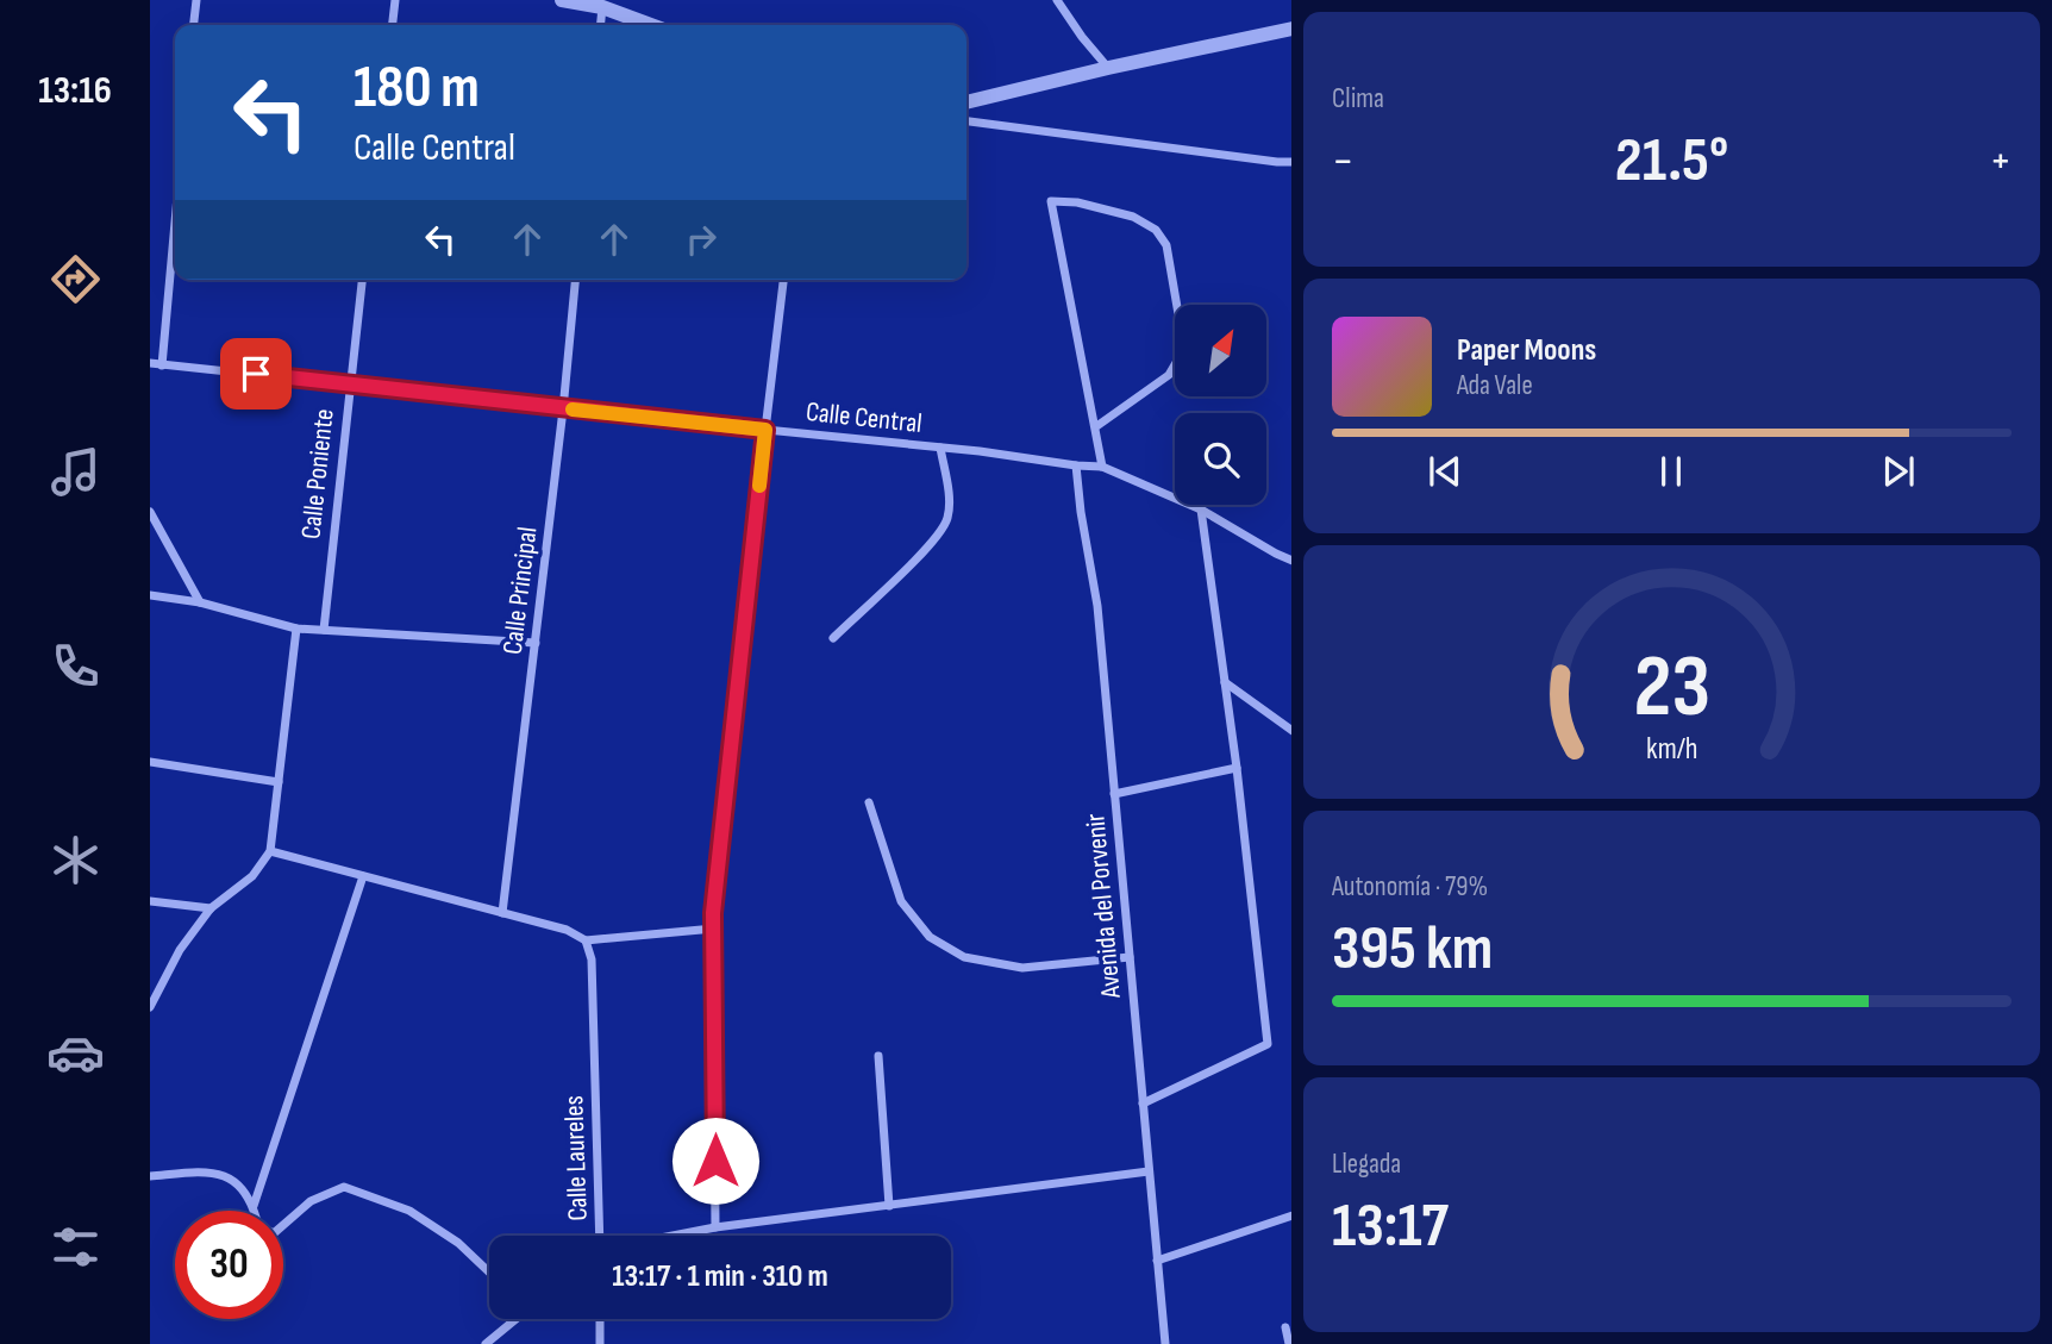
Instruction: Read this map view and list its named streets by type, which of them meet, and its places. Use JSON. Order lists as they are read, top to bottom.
{
  "streets": {
    "street": [
      "Calle Central",
      "Calle Poniente",
      "Calle Principal",
      "Avenida del Porvenir",
      "Calle Laureles"
    ]
  },
  "crossings": [
    ["Calle Central", "Calle Poniente"],
    ["Calle Central", "Calle Principal"],
    ["Calle Central", "Avenida del Porvenir"],
    ["Avenida del Porvenir", "Calle Laureles"]
  ],
  "north": "top right",
  "page": {
    "tabs": "13:16",
    "tile": [
      "Clima",
      ["Autonomía · 79%", "395 km"],
      ["Llegada", "13:17"]
    ],
    "turn": ["180 m", "Calle Central"],
    "heat": ["−", "21.5°", "+"],
    "song": ["Paper Moons", "Ada Vale"],
    "limit": "30",
    "trip": "13:17 · 1 min · 310 m",
    "gauge": ["23", "km/h"]
  }
}
